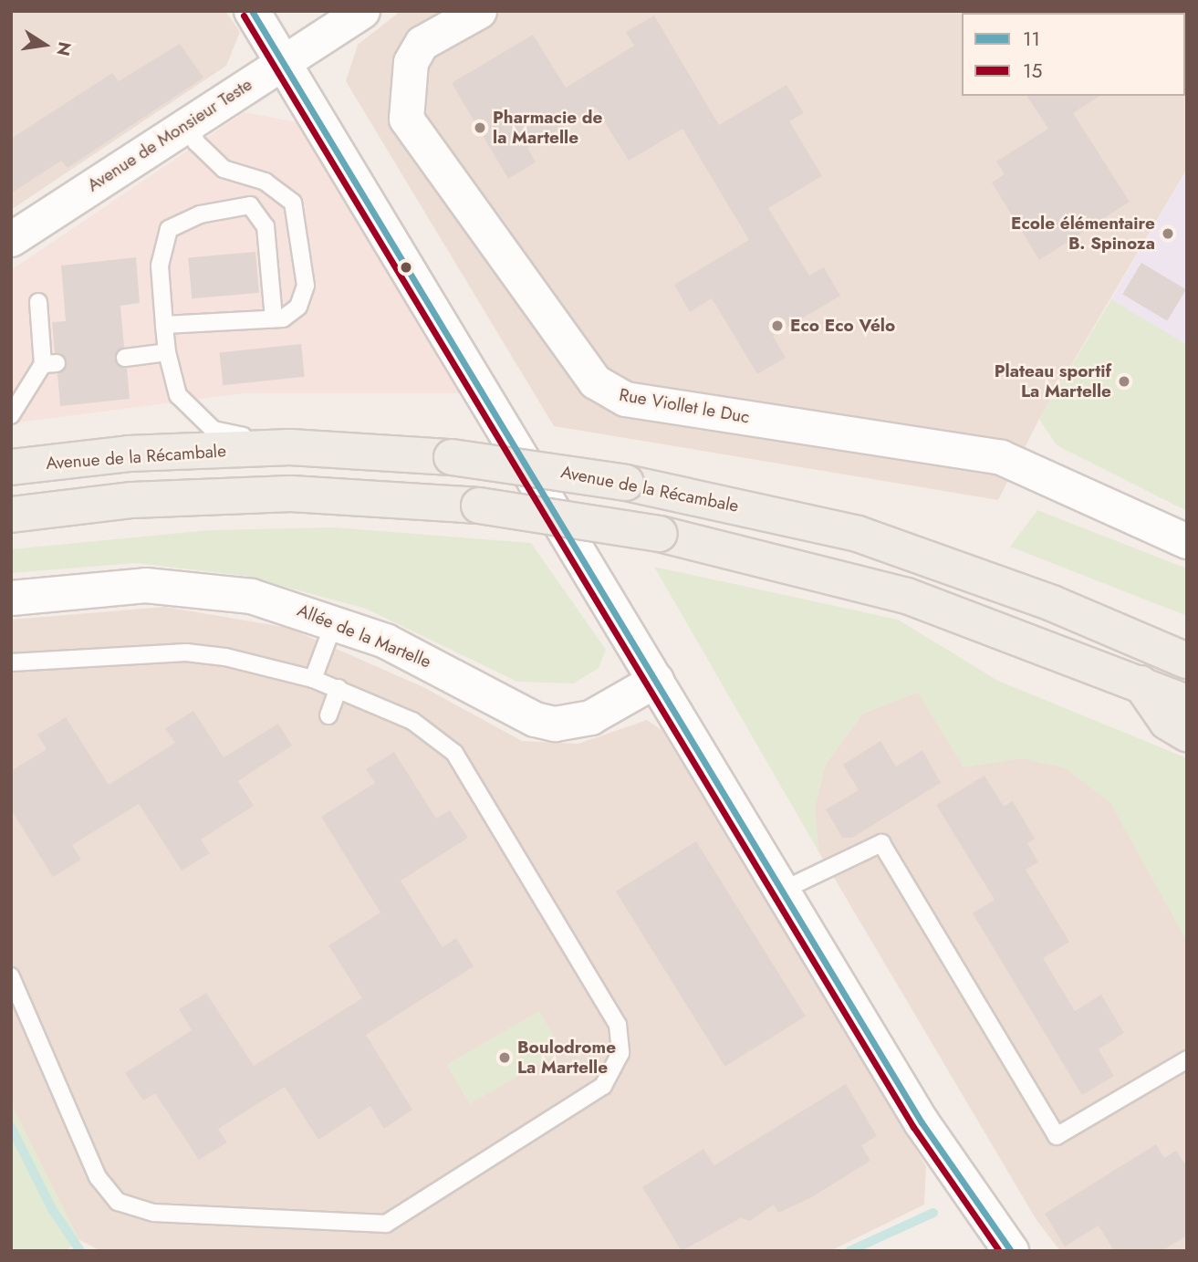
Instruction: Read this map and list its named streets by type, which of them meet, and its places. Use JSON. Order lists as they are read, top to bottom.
{
  "streets": {
    "main road": ["Avenue de la Récambale"],
    "street": ["Avenue de Monsieur Teste", "Rue Viollet le Duc", "Allée de la Martelle"]
  },
  "places": [
    "Pharmacie de la Martelle",
    "Ecole élémentaire B. Spinoza",
    "Eco Eco Vélo",
    "Plateau sportif La Martelle",
    "Boulodrome La Martelle"
  ],
  "lines": ["transit line 11", "transit line 15"],
  "legend": ["11", "15"],
  "north": "right"
}
